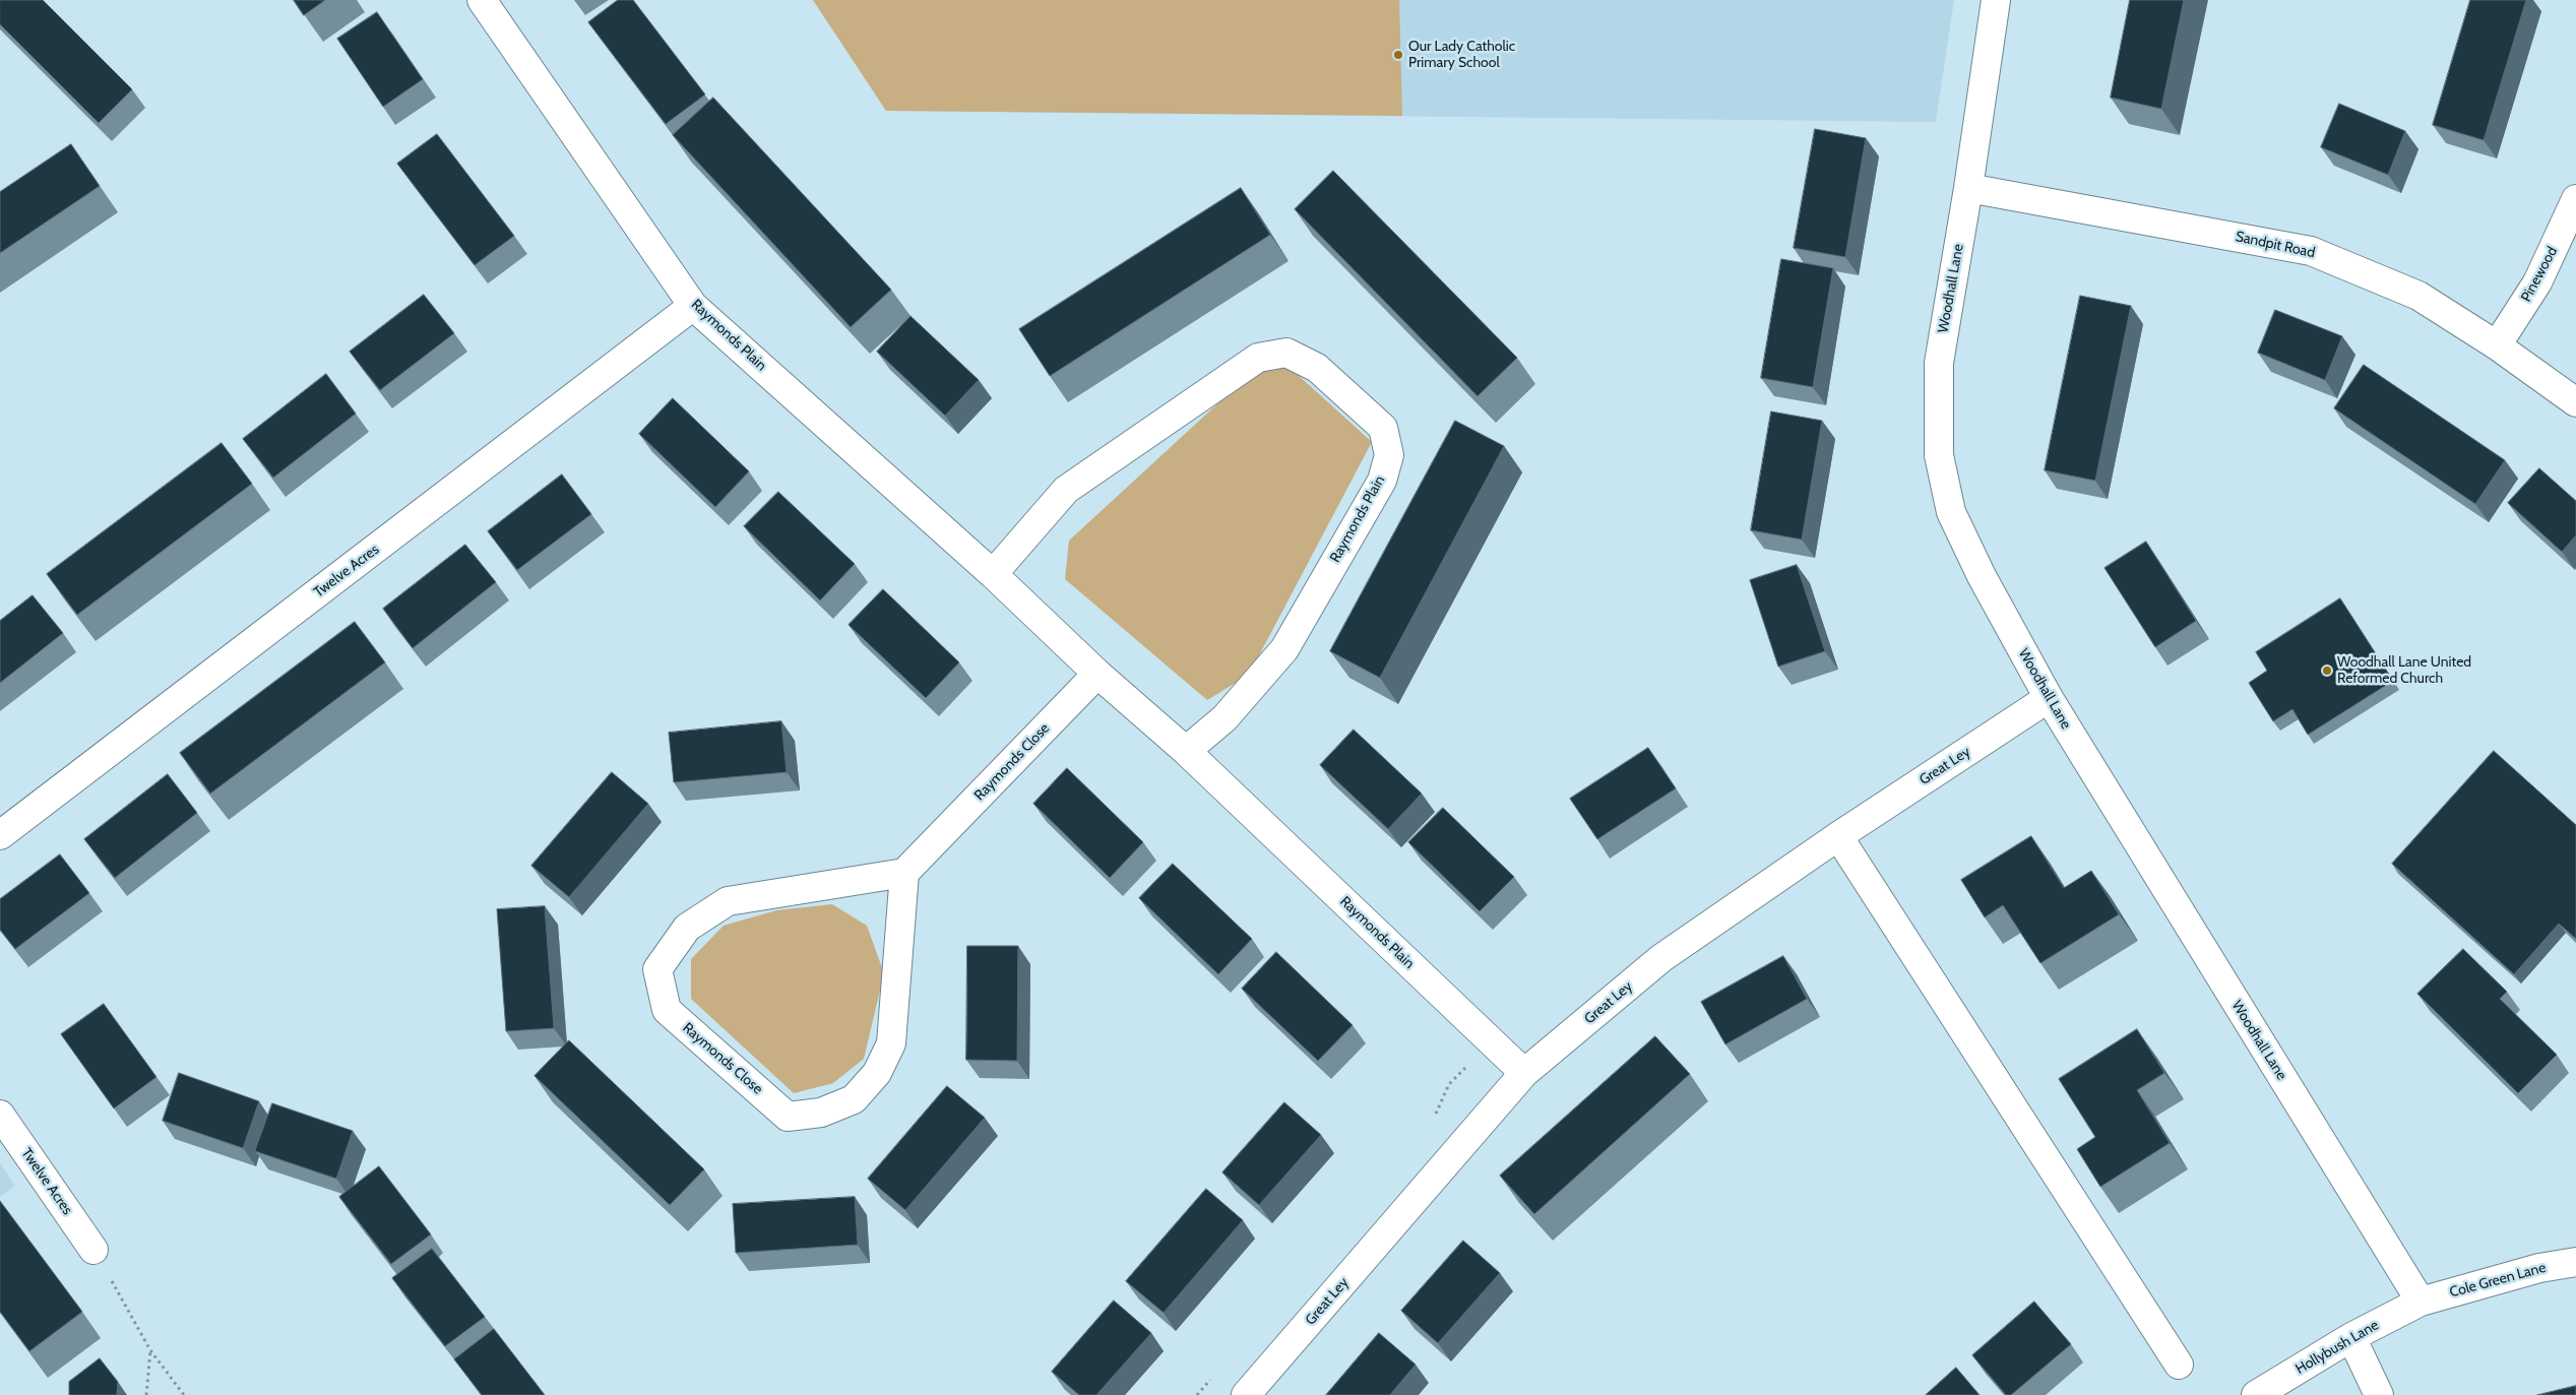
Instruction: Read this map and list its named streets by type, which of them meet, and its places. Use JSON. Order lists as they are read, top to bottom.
{
  "streets": {
    "street": [
      "Sandpit Road",
      "Pinewood",
      "Woodhall Lane",
      "Raymonds Plain",
      "Twelve Acres",
      "Raymonds Close",
      "Great Ley",
      "Cole Green Lane",
      "Hollybush Lane"
    ]
  },
  "crossings": [
    ["Sandpit Road", "Pinewood"],
    ["Sandpit Road", "Woodhall Lane"],
    ["Woodhall Lane", "Great Ley"],
    ["Woodhall Lane", "Cole Green Lane"],
    ["Woodhall Lane", "Hollybush Lane"],
    ["Raymonds Plain", "Twelve Acres"],
    ["Raymonds Plain", "Raymonds Close"],
    ["Raymonds Plain", "Great Ley"],
    ["Cole Green Lane", "Hollybush Lane"]
  ],
  "places": ["Our Lady Catholic Primary School", "Woodhall Lane United Reformed Church"]
}
